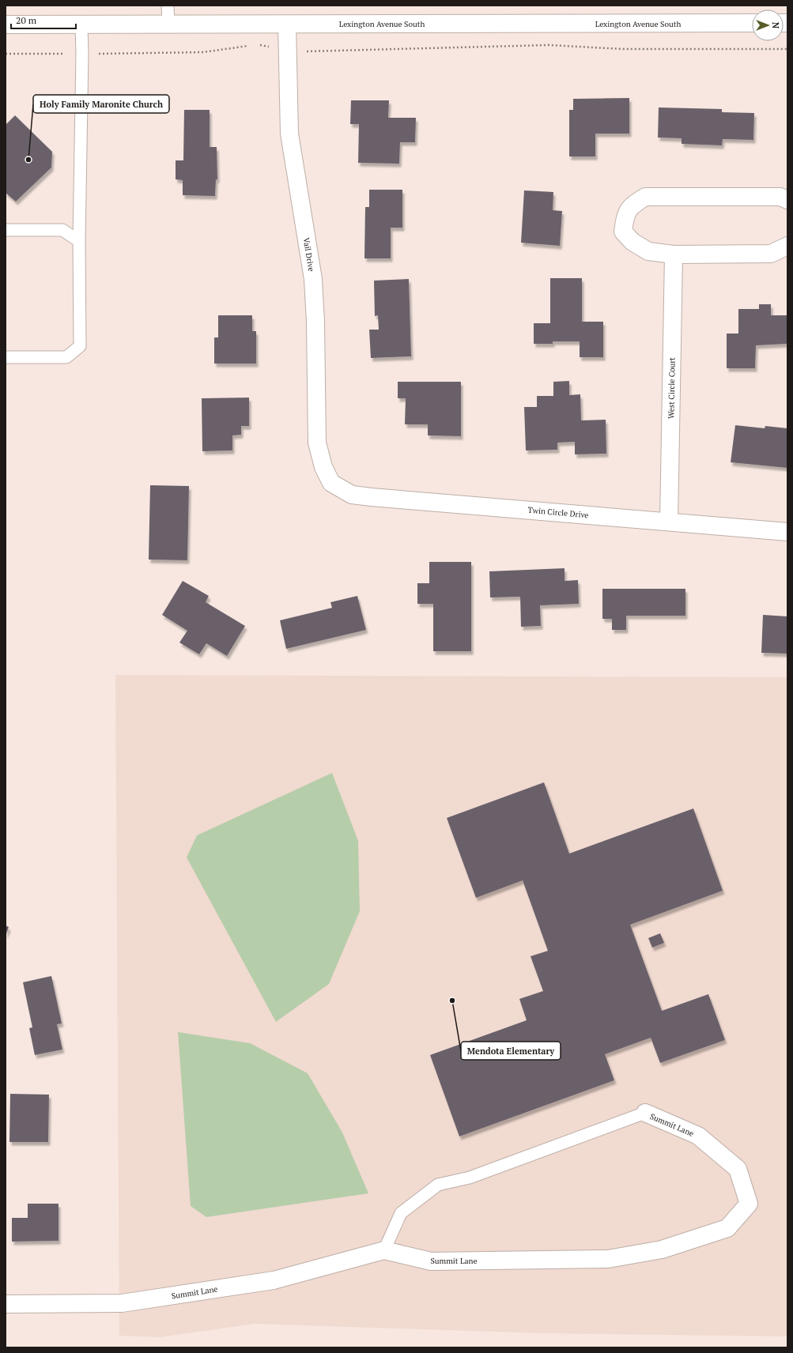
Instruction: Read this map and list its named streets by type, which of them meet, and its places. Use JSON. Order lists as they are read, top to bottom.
{
  "streets": {
    "street": [
      "Lexington Avenue South",
      "Vail Drive",
      "West Circle Court",
      "Twin Circle Drive",
      "Summit Lane"
    ]
  },
  "crossings": [
    ["Lexington Avenue South", "Vail Drive"],
    ["Vail Drive", "Twin Circle Drive"],
    ["West Circle Court", "Twin Circle Drive"]
  ],
  "places": ["Holy Family Maronite Church", "Mendota Elementary"],
  "scale_bar": "20 m",
  "north": "right"
}
